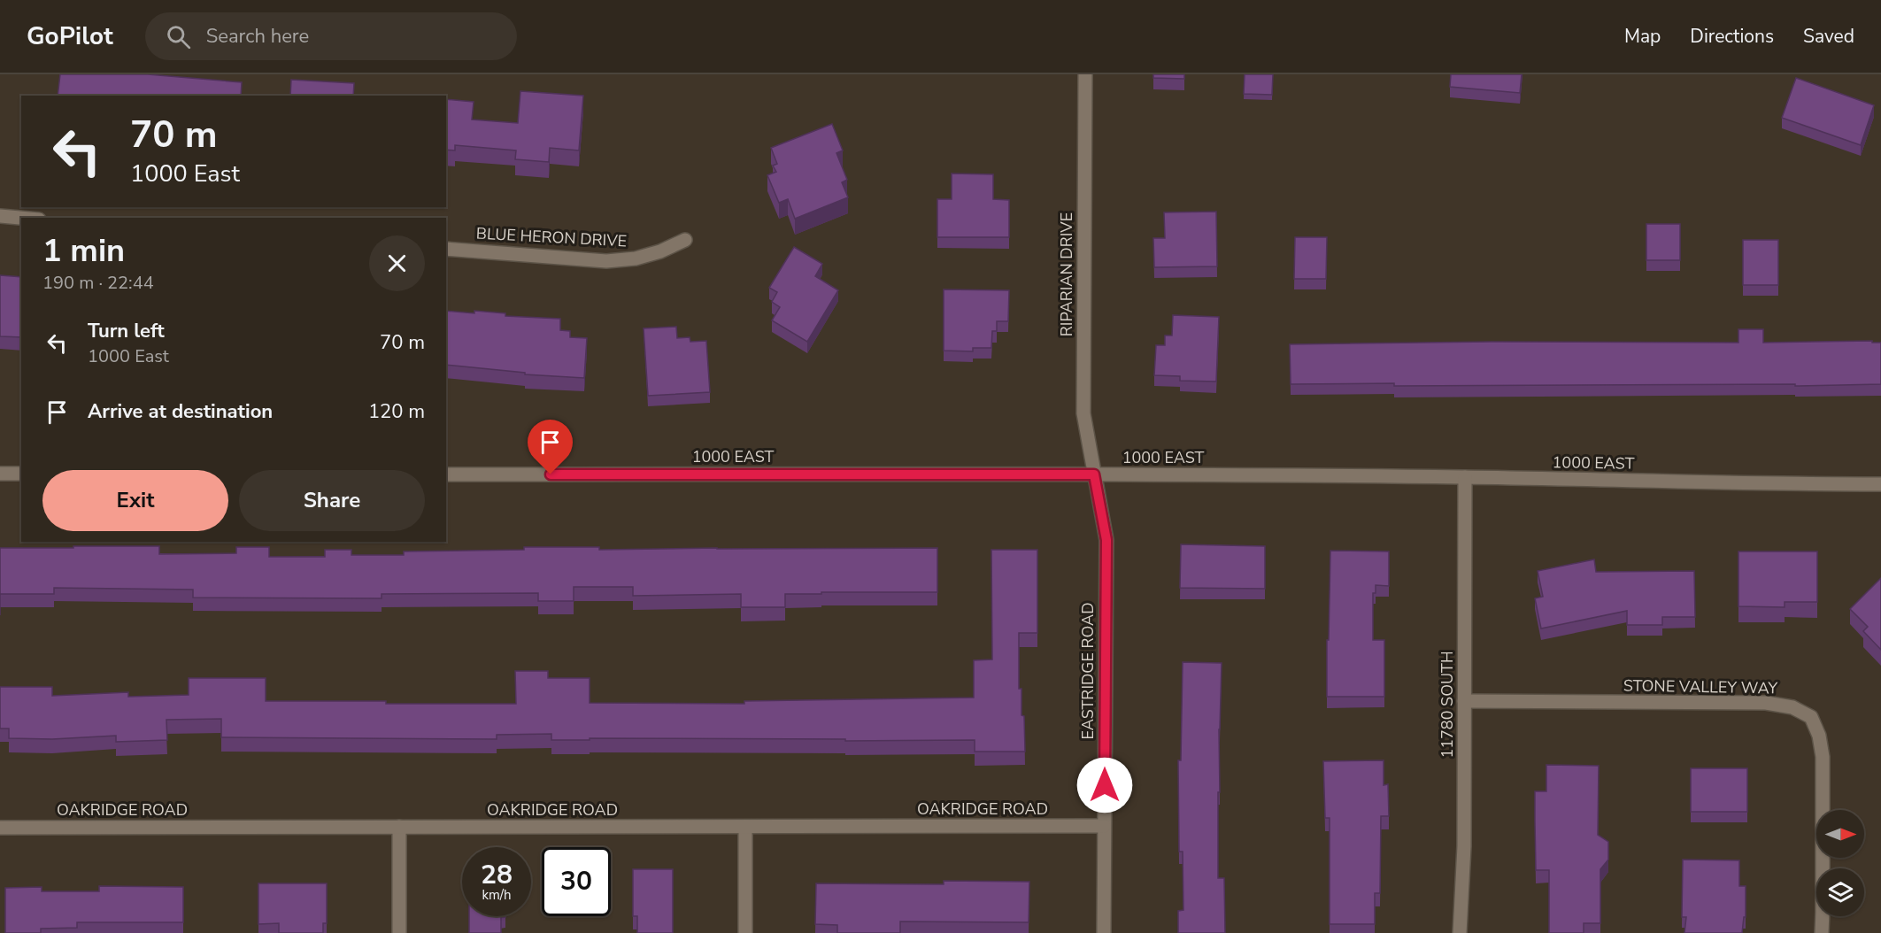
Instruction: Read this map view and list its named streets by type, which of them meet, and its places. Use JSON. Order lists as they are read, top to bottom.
{
  "streets": {
    "street": [
      "BLUE HERON DRIVE",
      "RIPARIAN DRIVE",
      "1000 EAST",
      "EASTRIDGE ROAD",
      "STONE VALLEY WAY",
      "11780 SOUTH",
      "OAKRIDGE ROAD"
    ]
  },
  "crossings": [
    ["RIPARIAN DRIVE", "1000 EAST"],
    ["RIPARIAN DRIVE", "EASTRIDGE ROAD"],
    ["1000 EAST", "EASTRIDGE ROAD"],
    ["1000 EAST", "11780 SOUTH"],
    ["EASTRIDGE ROAD", "OAKRIDGE ROAD"],
    ["STONE VALLEY WAY", "11780 SOUTH"]
  ],
  "north": "right",
  "page": {
    "header": "GoPilot",
    "search": "Search here",
    "nav": ["Map", "Directions", "Saved"],
    "turn": ["70 m", "1000 East"],
    "heading": ["1 min", "190 m · 22:44"],
    "list": [
      {
        "name": "Turn left",
        "note": "1000 East",
        "value": "70 m"
      },
      {
        "name": "Arrive at destination",
        "value": "120 m"
      }
    ],
    "buttons": ["Exit", "Share"],
    "speed": "28 km/h",
    "limit": "30"
  }
}
